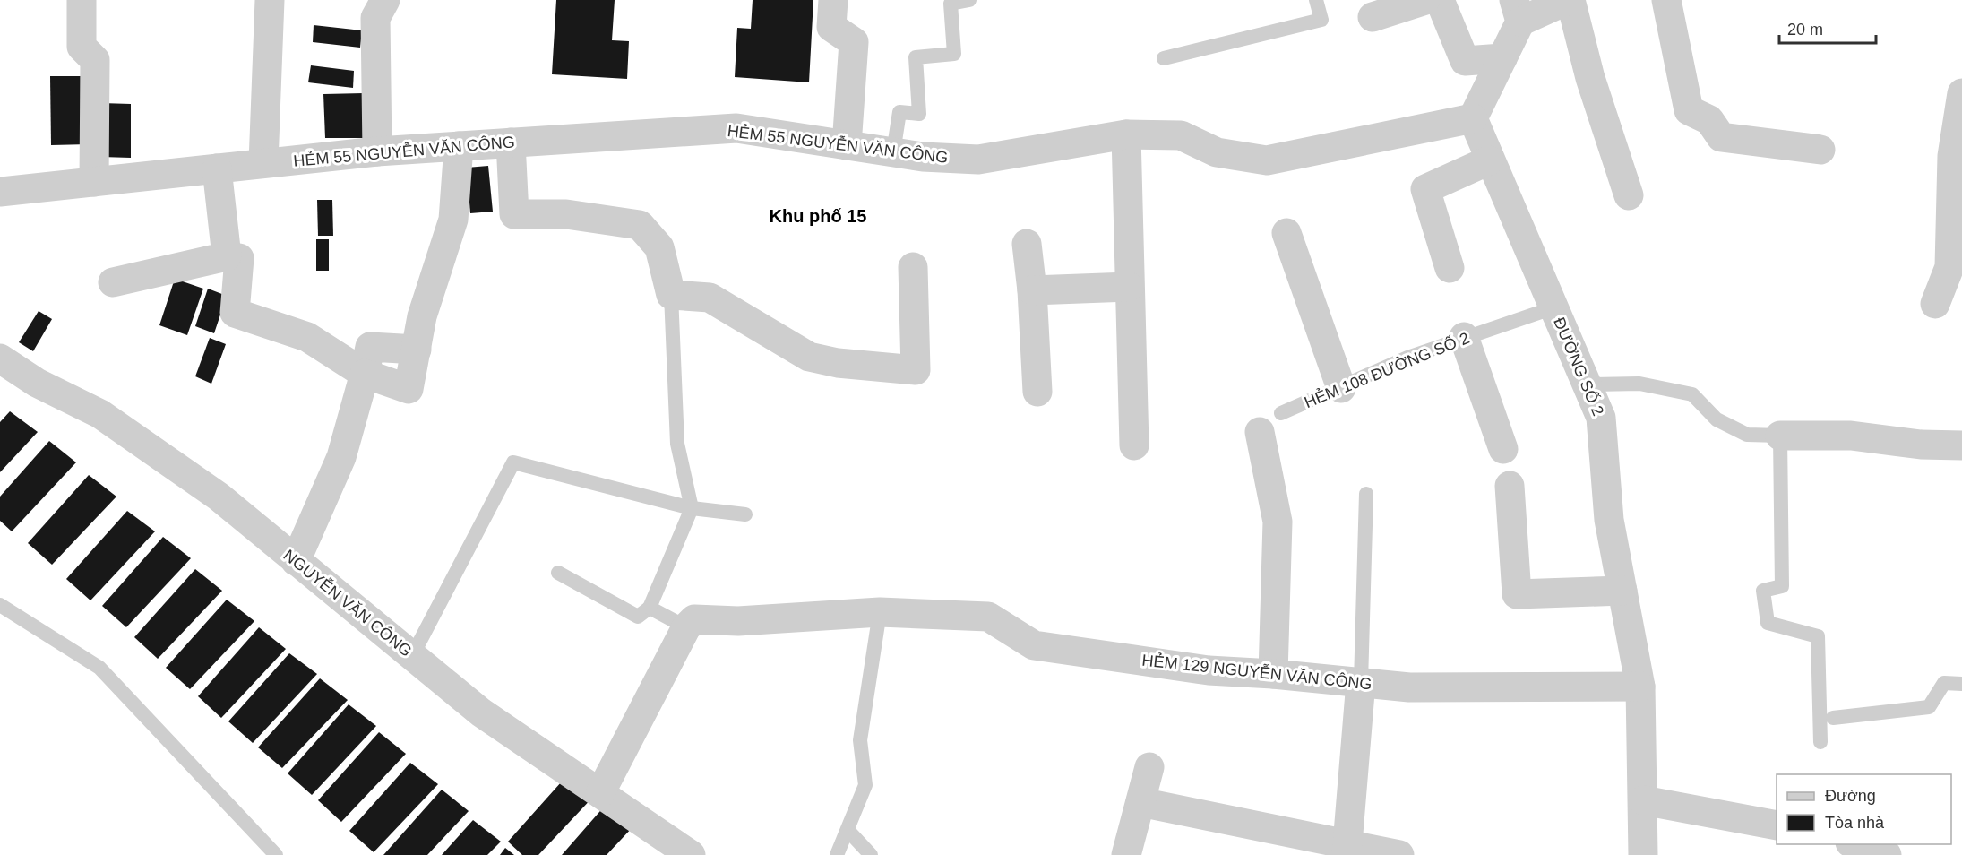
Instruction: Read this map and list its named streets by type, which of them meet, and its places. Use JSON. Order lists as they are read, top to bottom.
{
  "streets": {
    "street": [
      "HẺM 55 NGUYỄN VĂN CÔNG",
      "ĐƯỜNG SỐ 2",
      "NGUYỄN VĂN CÔNG",
      "HẺM 129 NGUYỄN VĂN CÔNG"
    ],
    "lane": ["HẺM 108 ĐƯỜNG SỐ 2"]
  },
  "crossings": [
    ["HẺM 55 NGUYỄN VĂN CÔNG", "ĐƯỜNG SỐ 2"],
    ["ĐƯỜNG SỐ 2", "HẺM 108 ĐƯỜNG SỐ 2"],
    ["ĐƯỜNG SỐ 2", "HẺM 129 NGUYỄN VĂN CÔNG"]
  ],
  "districts": ["Khu phố 15"],
  "legend": ["Đường", "Tòa nhà"],
  "scale_bar": "20 m"
}
